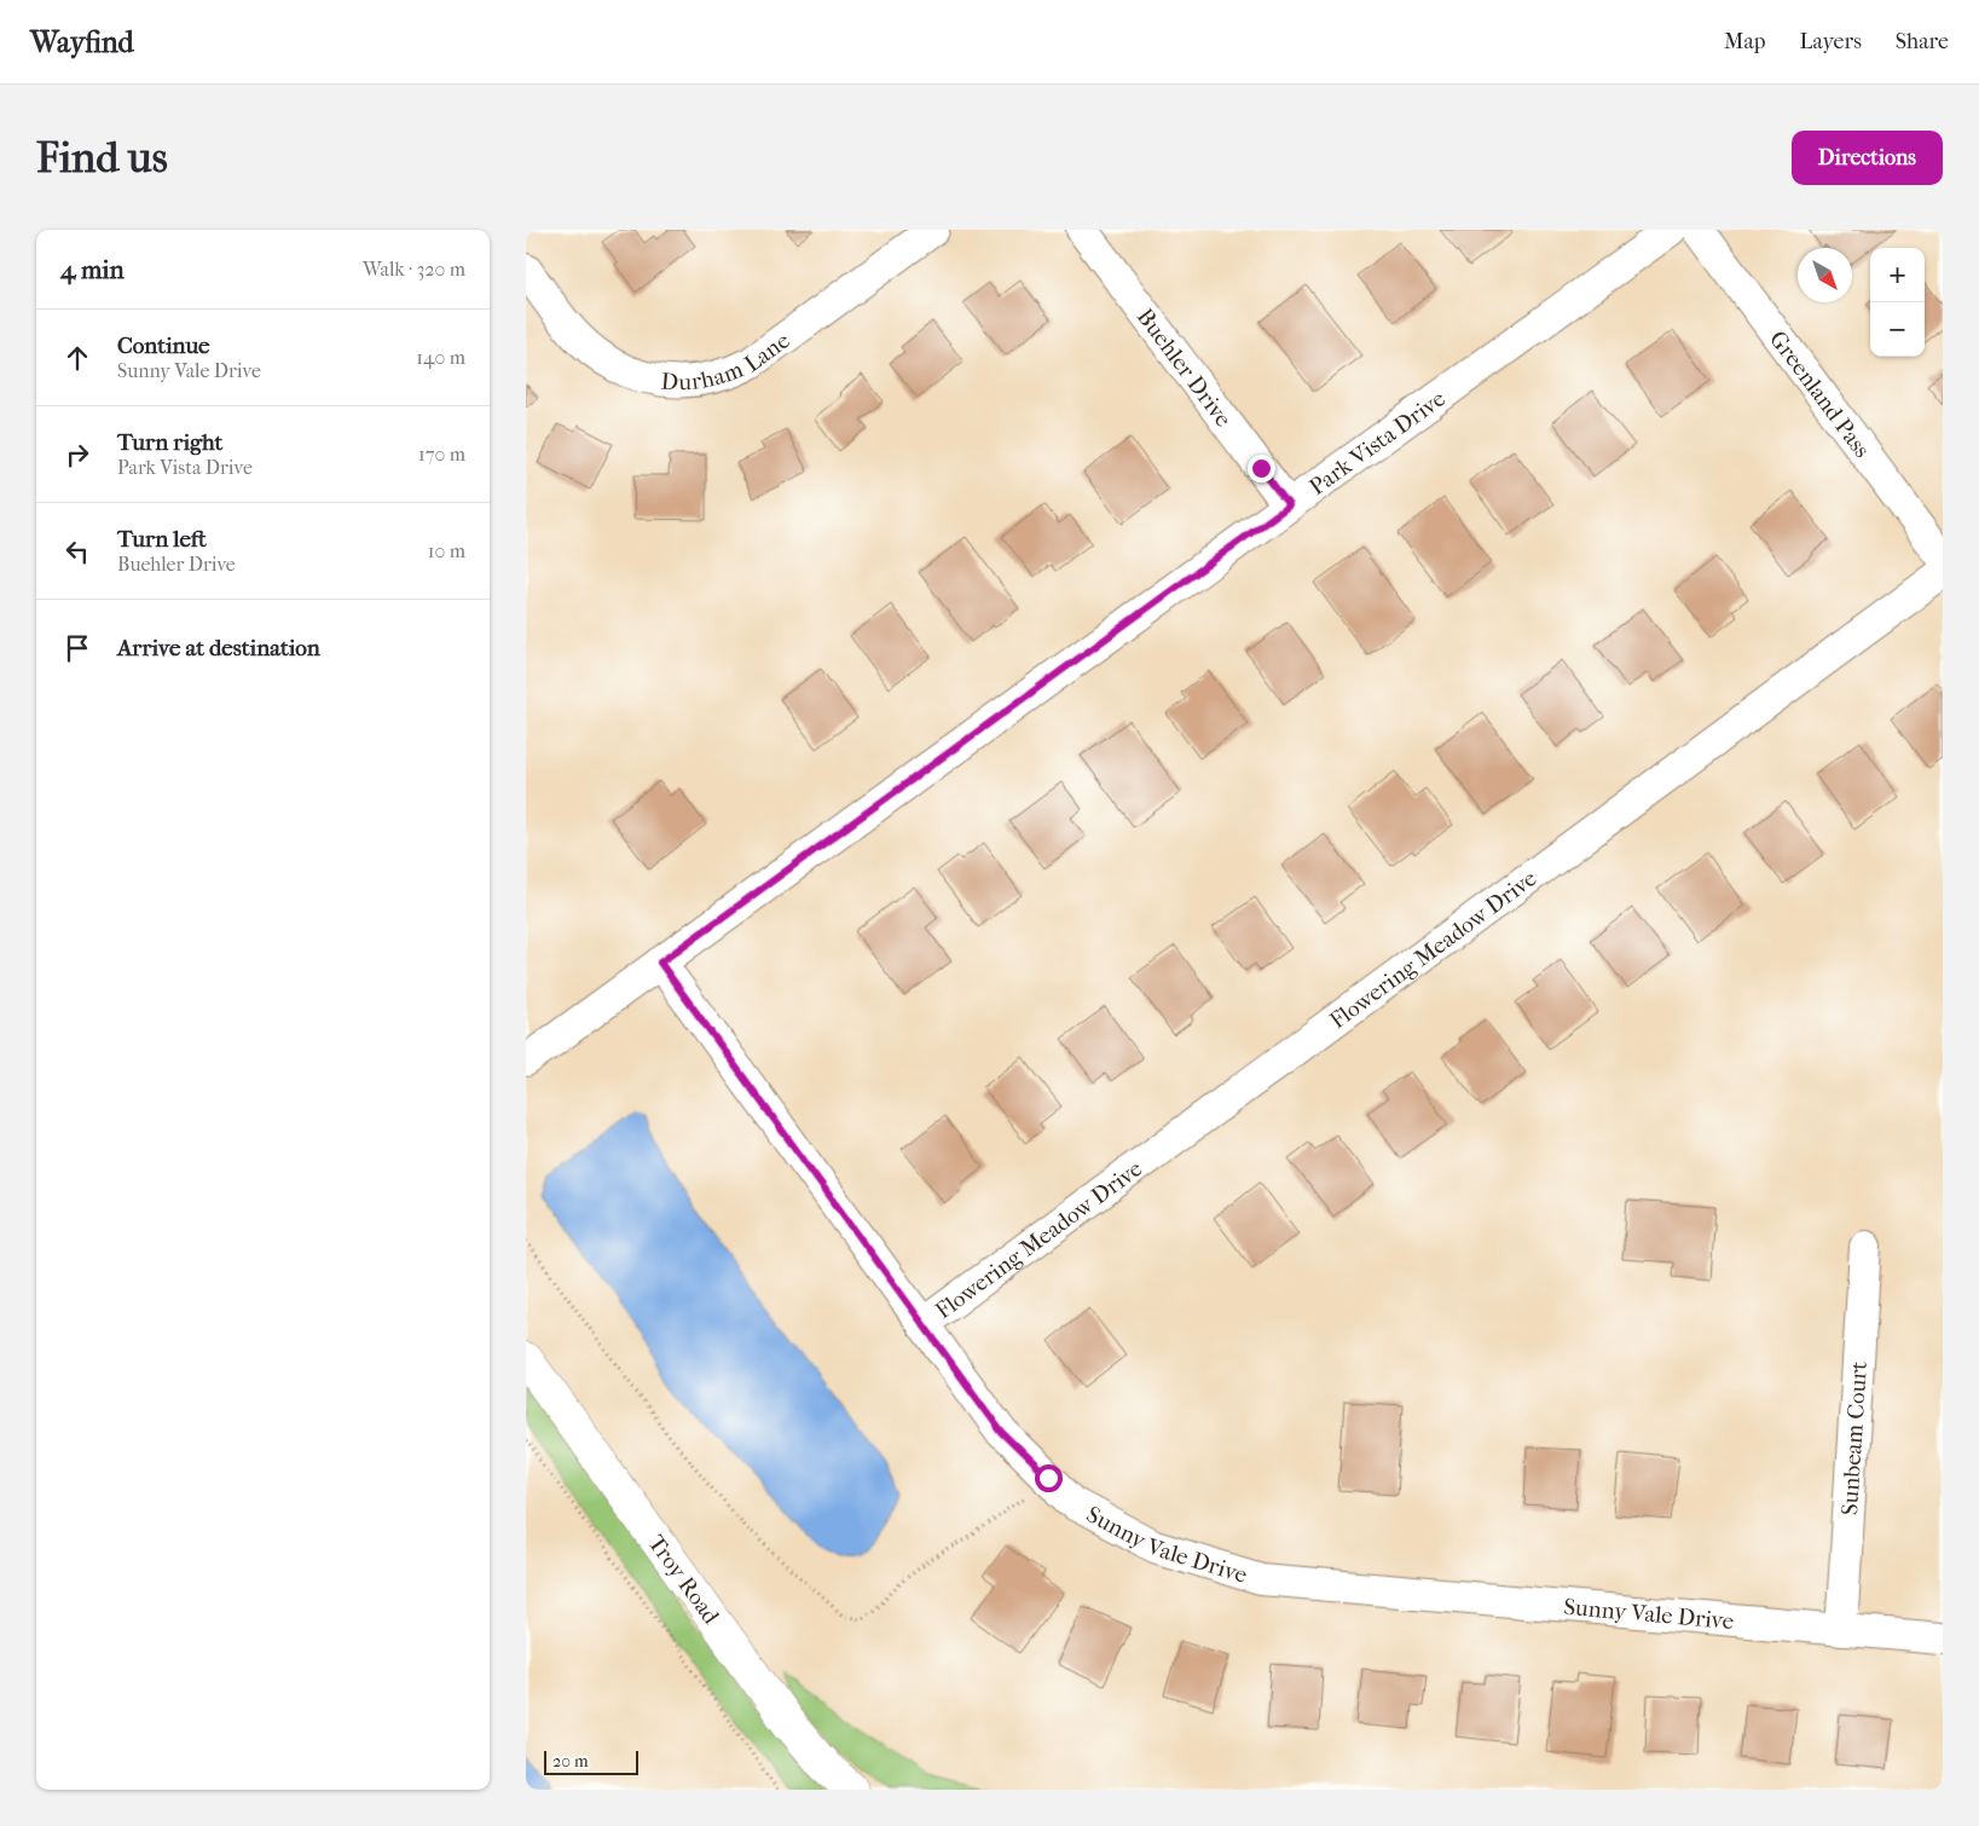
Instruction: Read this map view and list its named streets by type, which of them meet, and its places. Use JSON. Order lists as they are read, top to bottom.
{
  "streets": {
    "street": [
      "Durham Lane",
      "Buehler Drive",
      "Greenland Pass",
      "Park Vista Drive",
      "Flowering Meadow Drive",
      "Sunbeam Court",
      "Sunny Vale Drive",
      "Troy Road"
    ]
  },
  "crossings": [
    ["Buehler Drive", "Park Vista Drive"],
    ["Park Vista Drive", "Sunny Vale Drive"],
    ["Flowering Meadow Drive", "Sunny Vale Drive"],
    ["Sunbeam Court", "Sunny Vale Drive"]
  ],
  "scale_bar": "20 m",
  "north": "bottom right",
  "page": {
    "header": "Wayfind",
    "nav": ["Map", "Layers", "Share"],
    "buttons": "Directions",
    "title": "Find us",
    "heading": ["4 min", "Walk · 320 m"],
    "map_buttons": ["+", "−"],
    "list": [
      ["Continue", "Sunny Vale Drive", "140 m"],
      ["Turn right", "Park Vista Drive", "170 m"],
      ["Turn left", "Buehler Drive", "10 m"],
      "Arrive at destination"
    ],
    "scale": "20 m"
  }
}
